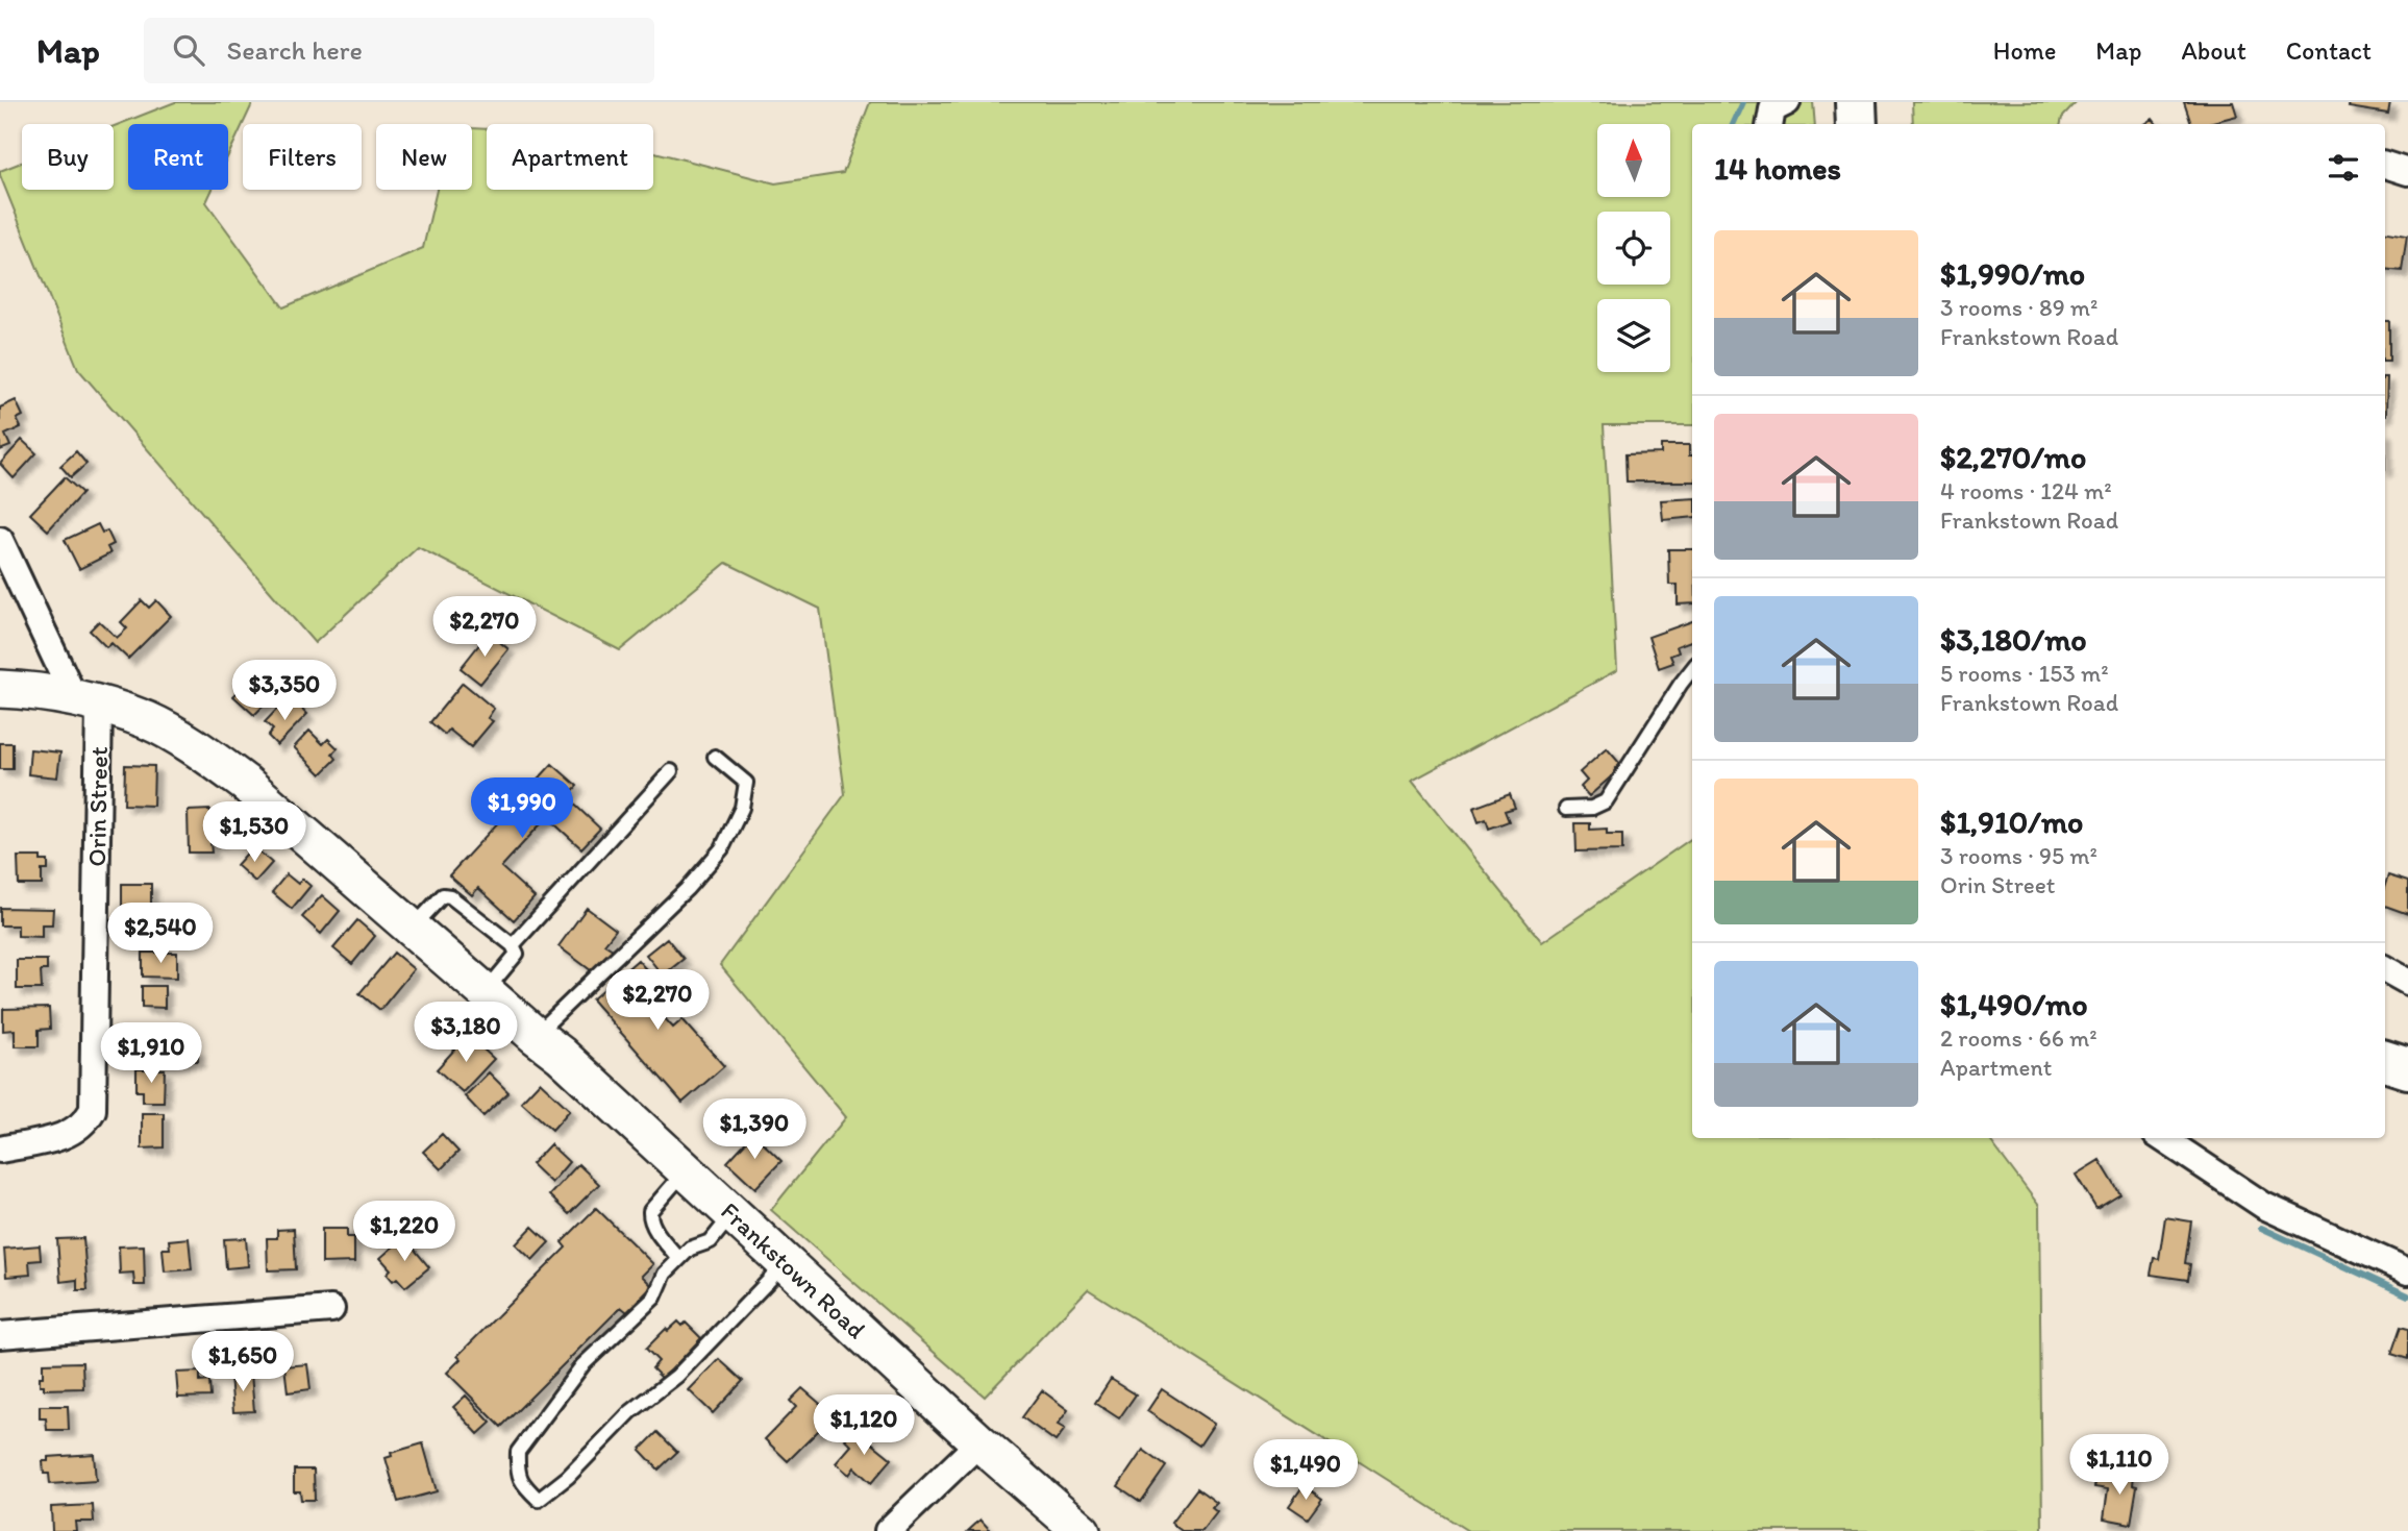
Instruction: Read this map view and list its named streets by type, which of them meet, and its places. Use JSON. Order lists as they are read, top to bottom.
{
  "streets": {
    "main road": ["Frankstown Road"],
    "street": ["Orin Street"]
  },
  "crossings": [
    ["Orin Street", "Frankstown Road"]
  ],
  "north": "top",
  "page": {
    "header": "Map",
    "search": "Search here",
    "nav": [
      "Home",
      "Map",
      "About",
      "Contact"
    ],
    "chip": [
      "Buy",
      "Rent",
      "Filters",
      "New",
      "Apartment"
    ],
    "heading": "14 homes",
    "list": [
      {
        "name": "$1,990/mo",
        "note": "3 rooms · 89 m² · Frankstown Road"
      },
      {
        "name": "$2,270/mo",
        "note": "4 rooms · 124 m² · Frankstown Road"
      },
      {
        "name": "$3,180/mo",
        "note": "5 rooms · 153 m² · Frankstown Road"
      },
      {
        "name": "$1,910/mo",
        "note": "3 rooms · 95 m² · Orin Street"
      },
      {
        "name": "$1,490/mo",
        "note": "2 rooms · 66 m² · Apartment"
      }
    ],
    "price": [
      "$2,270",
      "$3,350",
      "$1,990",
      "$1,530",
      "$2,540",
      "$2,270",
      "$3,180",
      "$1,910",
      "$1,390",
      "$1,220",
      "$1,650",
      "$1,120",
      "$1,110",
      "$1,490"
    ]
  }
}
